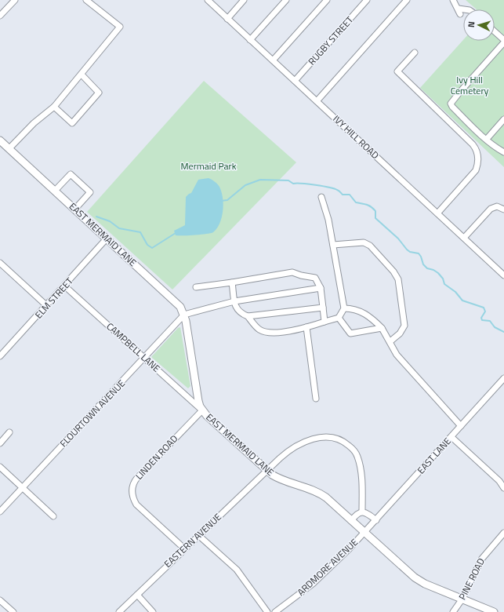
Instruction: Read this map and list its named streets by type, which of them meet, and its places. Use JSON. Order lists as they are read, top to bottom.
{
  "streets": {
    "main road": ["EAST MERMAID LANE"],
    "street": [
      "RUGBY STREET",
      "IVY HILL ROAD",
      "ELM STREET",
      "CAMPBELL LANE",
      "FLOURTOWN AVENUE",
      "EAST LANE",
      "LINDEN ROAD",
      "EASTERN AVENUE",
      "ARDMORE AVENUE",
      "PINE ROAD"
    ]
  },
  "crossings": [
    ["RUGBY STREET", "IVY HILL ROAD"],
    ["EAST MERMAID LANE", "ELM STREET"],
    ["EAST MERMAID LANE", "CAMPBELL LANE"],
    ["EAST MERMAID LANE", "FLOURTOWN AVENUE"],
    ["EAST MERMAID LANE", "EAST LANE"],
    ["EAST MERMAID LANE", "LINDEN ROAD"],
    ["EAST MERMAID LANE", "EASTERN AVENUE"],
    ["EAST MERMAID LANE", "ARDMORE AVENUE"],
    ["EAST MERMAID LANE", "PINE ROAD"],
    ["ELM STREET", "CAMPBELL LANE"],
    ["CAMPBELL LANE", "FLOURTOWN AVENUE"],
    ["CAMPBELL LANE", "LINDEN ROAD"],
    ["EAST LANE", "ARDMORE AVENUE"],
    ["LINDEN ROAD", "EASTERN AVENUE"]
  ],
  "parks": ["Ivy Hill Cemetery", "Mermaid Park"],
  "north": "left"
}
